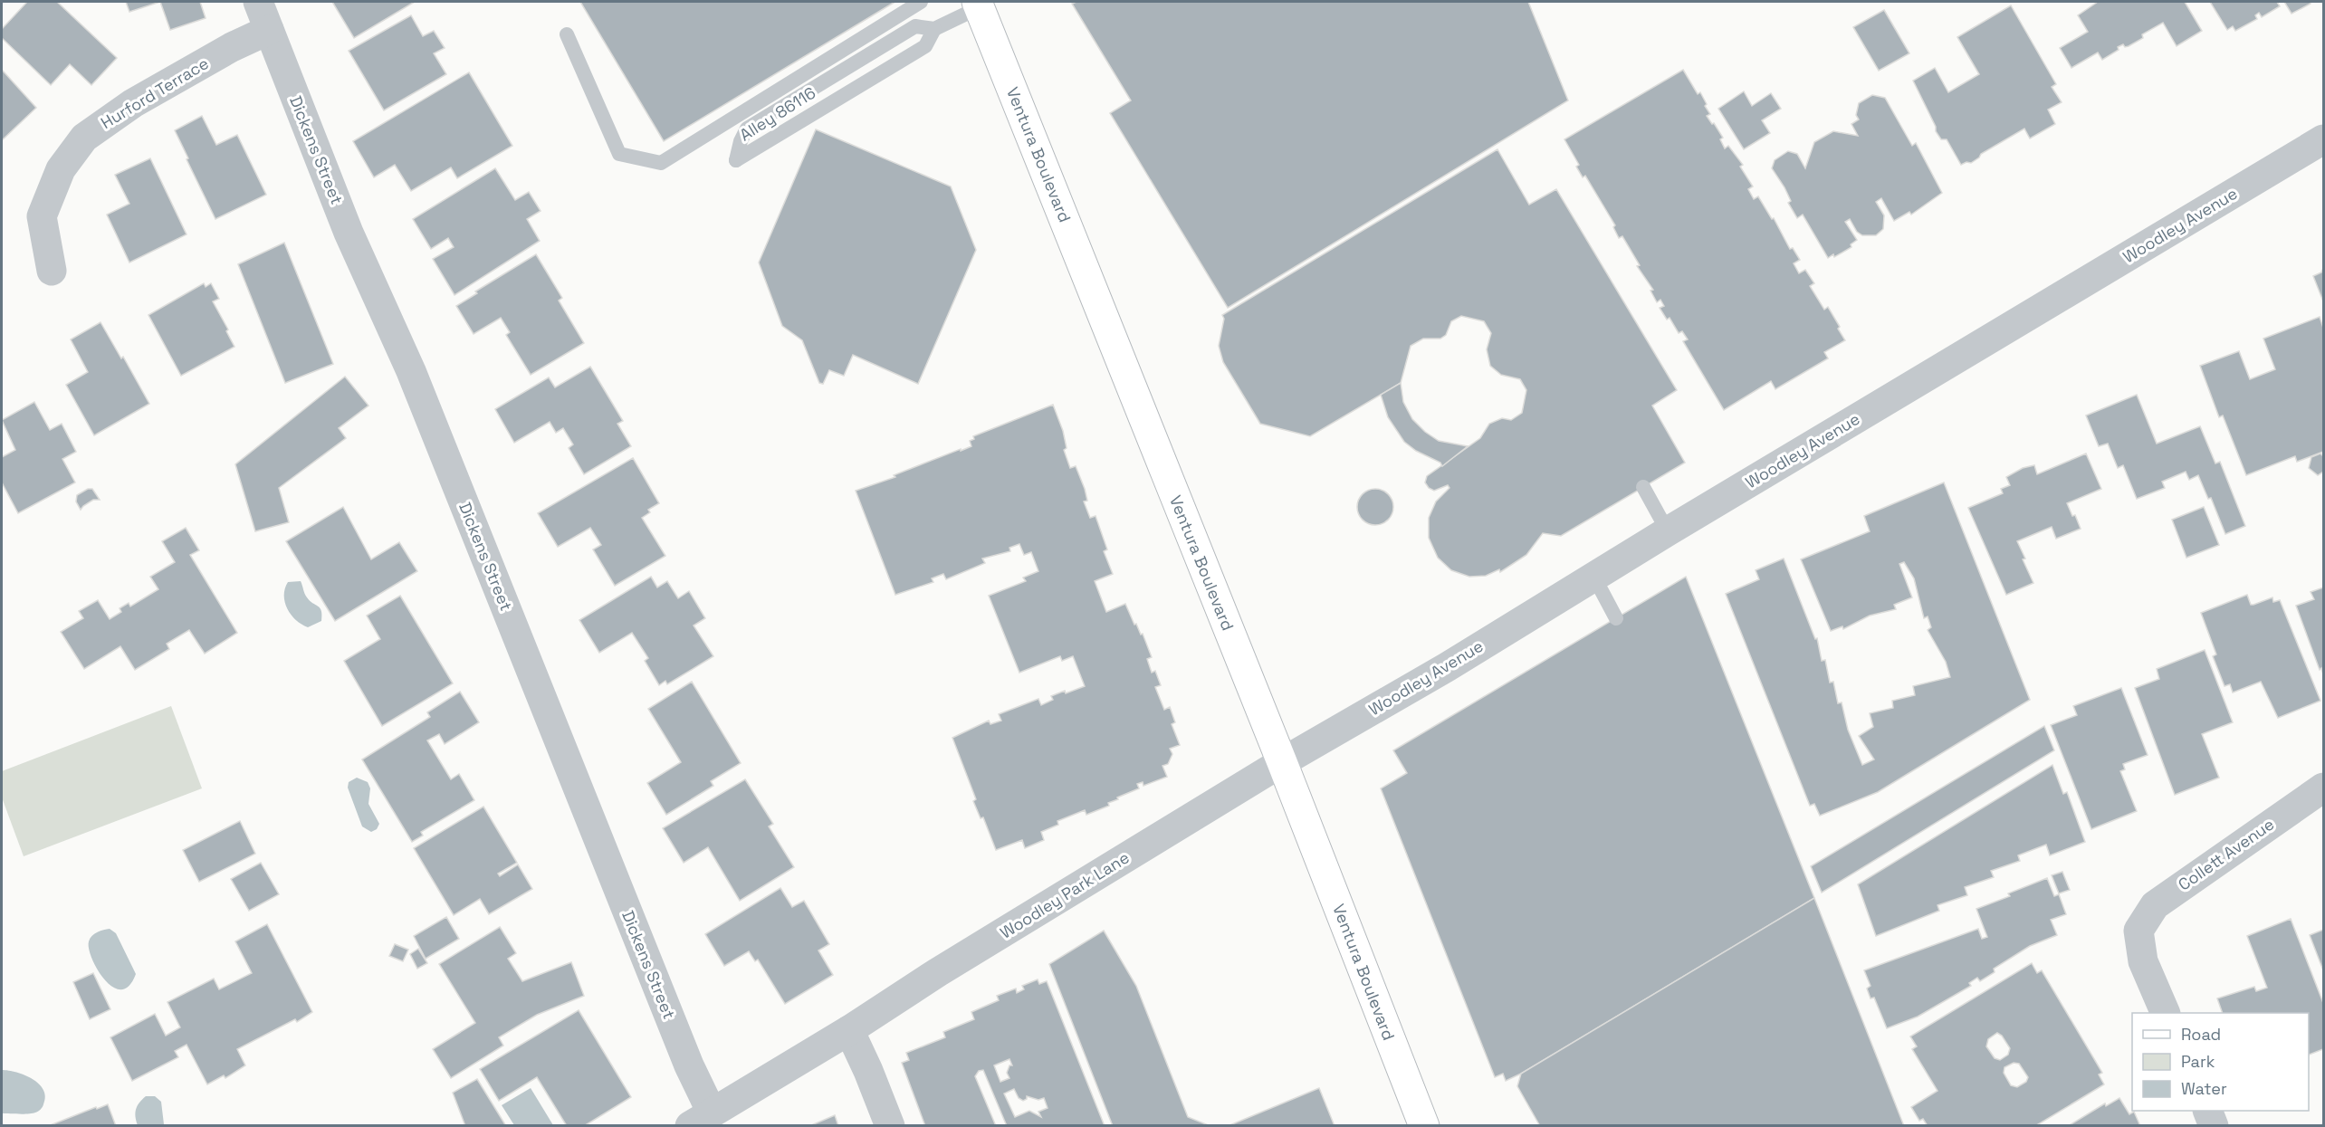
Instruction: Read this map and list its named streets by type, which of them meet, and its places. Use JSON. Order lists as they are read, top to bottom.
{
  "streets": {
    "main road": ["Ventura Boulevard"],
    "street": [
      "Hurford Terrace",
      "Dickens Street",
      "Woodley Avenue",
      "Collett Avenue",
      "Woodley Park Lane"
    ],
    "lane": ["Alley 86116"]
  },
  "crossings": [
    ["Hurford Terrace", "Dickens Street"],
    ["Alley 86116", "Ventura Boulevard"],
    ["Dickens Street", "Woodley Park Lane"],
    ["Ventura Boulevard", "Woodley Avenue"],
    ["Ventura Boulevard", "Woodley Park Lane"],
    ["Woodley Avenue", "Woodley Park Lane"]
  ],
  "legend": ["Road", "Park", "Water"]
}
